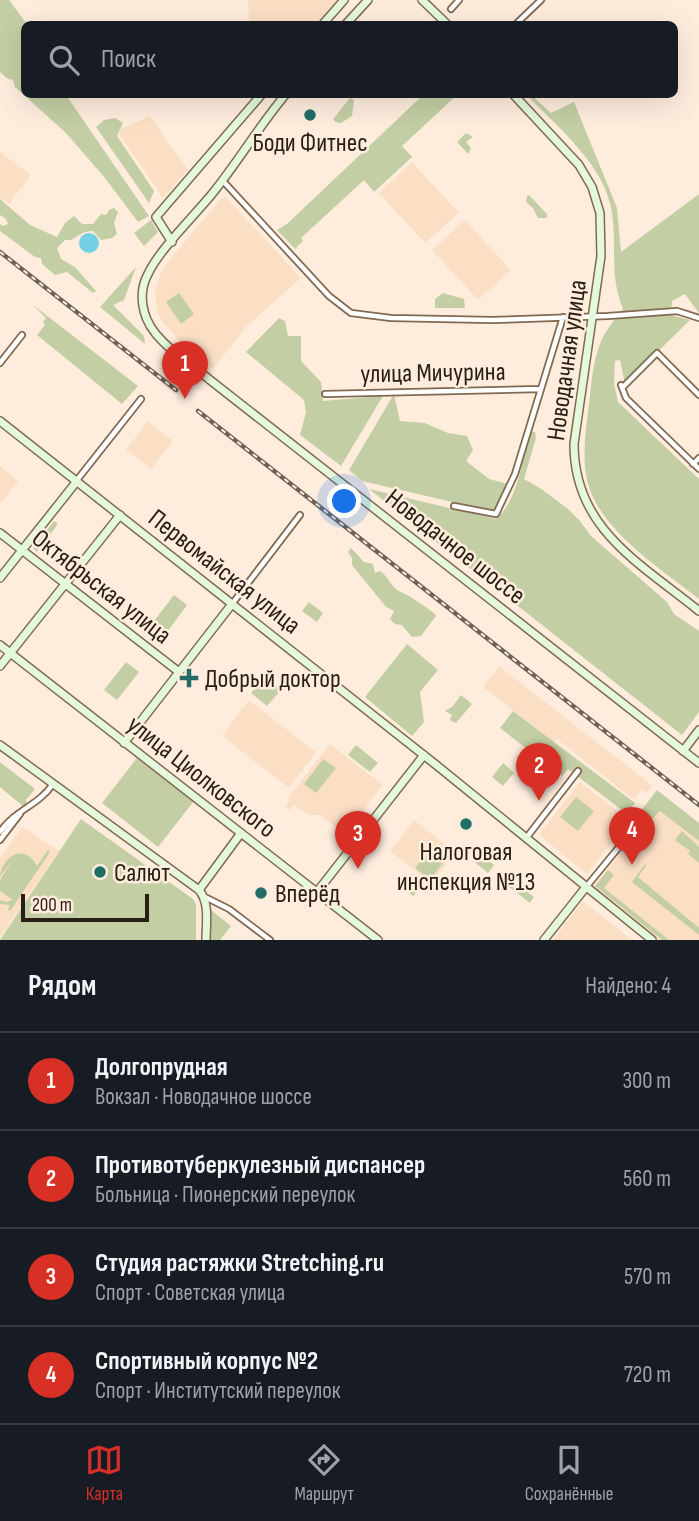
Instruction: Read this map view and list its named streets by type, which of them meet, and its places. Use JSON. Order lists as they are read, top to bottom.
{
  "streets": {
    "street": [
      "Новодачная улица",
      "улица Мичурина",
      "Новодачное шоссе",
      "Первомайская улица",
      "Октябрьская улица",
      "улица Циолковского"
    ]
  },
  "places": {
    "other": [
      "Боди Фитнес",
      "Налоговая инспекция №13",
      "Салют",
      "Вперёд"
    ],
    "health": ["Добрый доктор"]
  },
  "scale_bar": "200 m",
  "page": {
    "search": "Поиск",
    "pins": [
      "1",
      "2",
      "4",
      "3"
    ],
    "scale": "200 m",
    "heading": ["Рядом", "Найдено: 4"],
    "list": [
      {
        "mark": "1",
        "name": "Долгопрудная",
        "note": "Вокзал · Новодачное шоссе",
        "value": "300 m"
      },
      {
        "mark": "2",
        "name": "Противотуберкулезный диспансер",
        "note": "Больница · Пионерский переулок",
        "value": "560 m"
      },
      {
        "mark": "3",
        "name": "Студия растяжки Stretching.ru",
        "note": "Спорт · Советская улица",
        "value": "570 m"
      },
      {
        "mark": "4",
        "name": "Спортивный корпус №2",
        "note": "Спорт · Институтский переулок",
        "value": "720 m"
      }
    ],
    "nav": ["Карта", "Маршрут", "Сохранённые"]
  }
}
